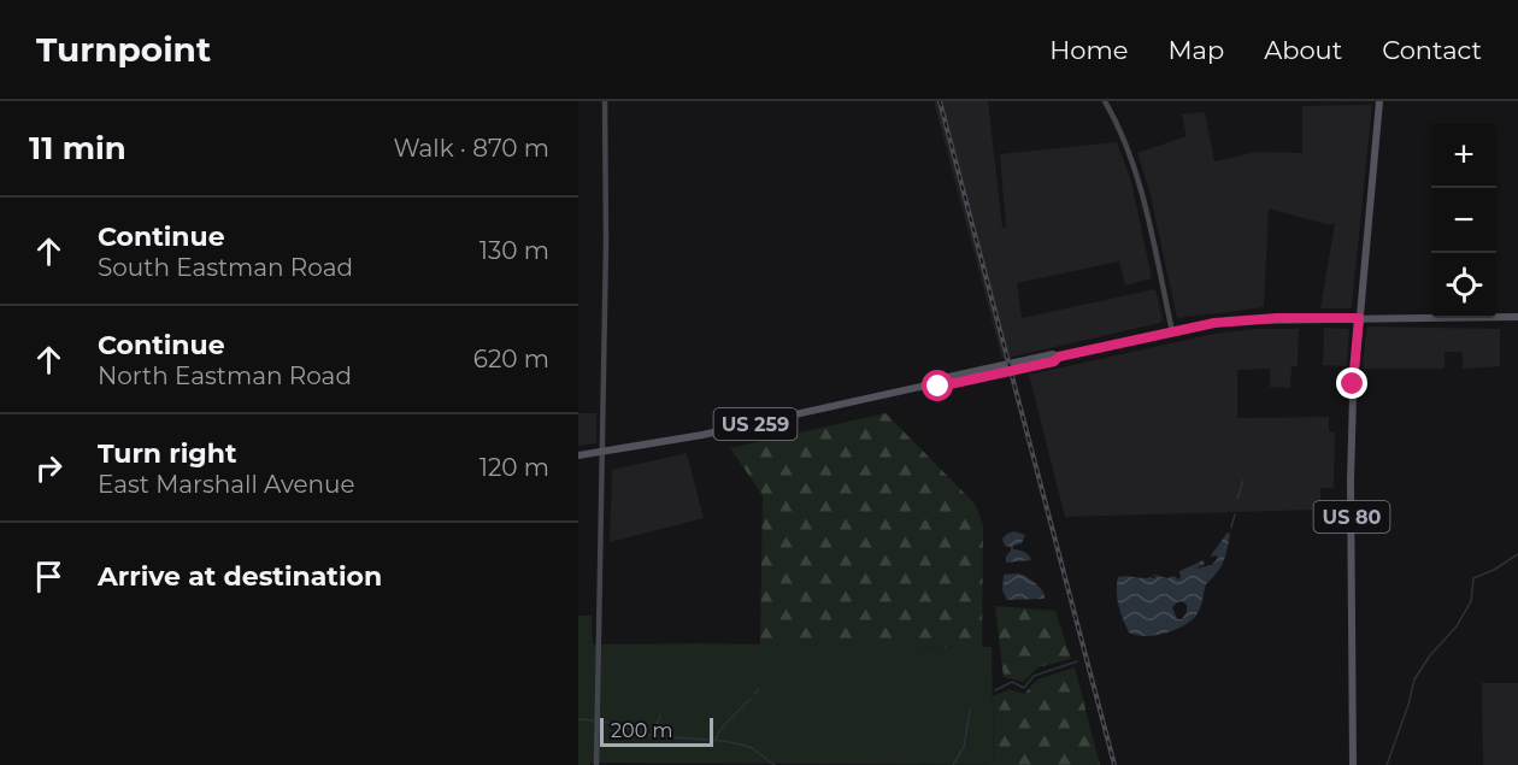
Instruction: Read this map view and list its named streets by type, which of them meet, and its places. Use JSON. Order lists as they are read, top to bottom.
{
  "streets": {
    "main road": ["US 259", "US 80"]
  },
  "crossings": [
    ["US 259", "US 80"]
  ],
  "scale_bar": "200 m",
  "page": {
    "header": "Turnpoint",
    "nav": [
      "Home",
      "Map",
      "About",
      "Contact"
    ],
    "heading": ["11 min", "Walk · 870 m"],
    "map_buttons": ["+", "−"],
    "list": [
      ["Continue", "South Eastman Road", "130 m"],
      ["Continue", "North Eastman Road", "620 m"],
      ["Turn right", "East Marshall Avenue", "120 m"],
      "Arrive at destination"
    ],
    "scale": "200 m"
  }
}
